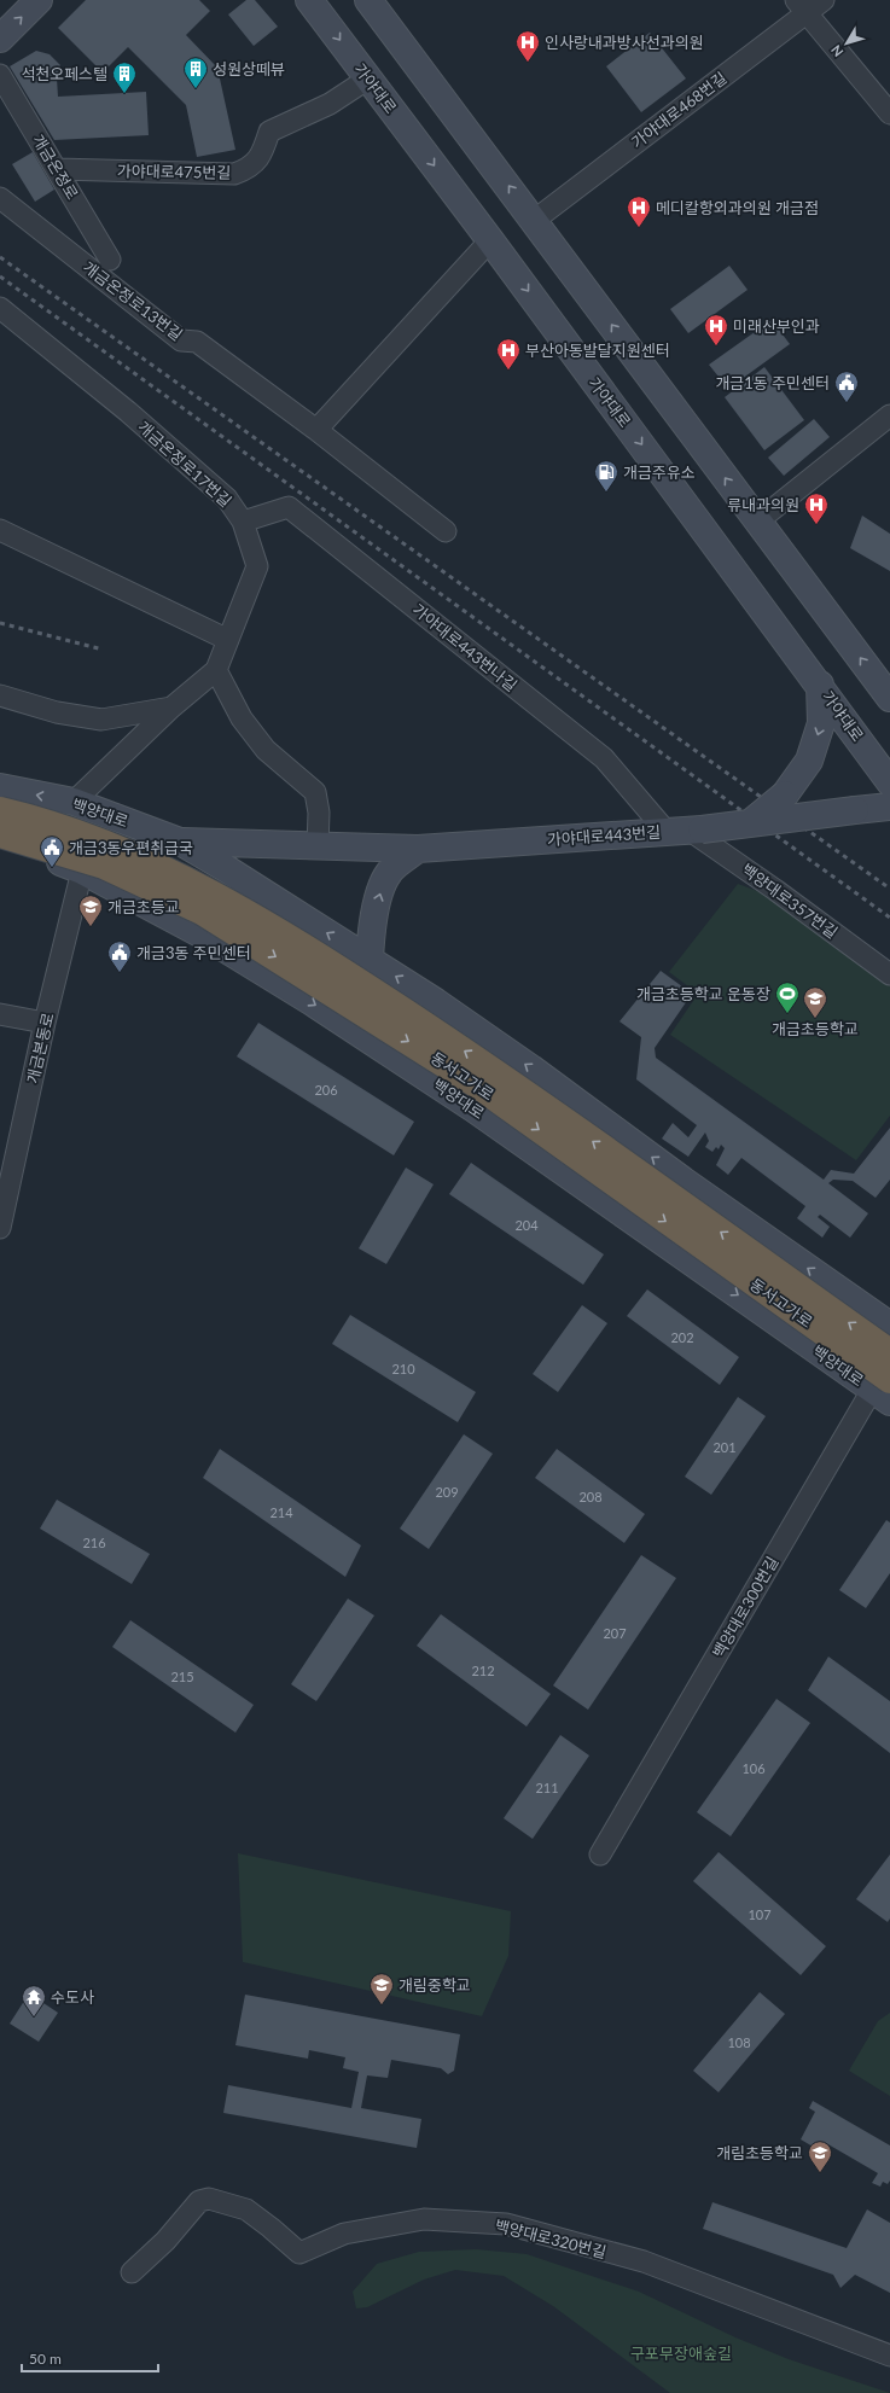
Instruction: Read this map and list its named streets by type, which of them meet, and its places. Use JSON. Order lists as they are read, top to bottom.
{
  "streets": {
    "highway": ["동서고가로"],
    "main road": ["가야대로", "백양대로", "가야대로443번길"],
    "street": [
      "가야대로468번길",
      "개금온정로",
      "가야대로475번길",
      "개금온정로13번길",
      "개금온정로17번길",
      "가야대로443번나길",
      "백양대로357번길",
      "개금본동로",
      "백양대로300번길",
      "백양대로320번길"
    ]
  },
  "crossings": [
    ["가야대로", "가야대로475번길"],
    ["개금온정로", "가야대로475번길"],
    ["개금온정로17번길", "가야대로443번나길"],
    ["개금온정로17번길", "백양대로"],
    ["가야대로443번나길", "가야대로443번길"],
    ["가야대로443번나길", "백양대로357번길"],
    ["백양대로", "가야대로443번길"],
    ["백양대로", "개금본동로"],
    ["백양대로", "동서고가로"],
    ["백양대로", "백양대로300번길"],
    ["가야대로443번길", "백양대로357번길"],
    ["동서고가로", "백양대로300번길"]
  ],
  "parks": ["구포무장애숲길"],
  "places": {
    "hospital": [
      "인사랑내과방사선과의원",
      "메디칼항외과의원 개금점",
      "미래산부인과",
      "부산아동발달지원센터",
      "류내과의원"
    ],
    "building": ["성원상떼뷰", "석천오페스텔"],
    "public building": ["개금1동 주민센터", "개금3동우편취급국", "개금3동 주민센터"],
    "fuel station": ["개금주유소"],
    "school or university": [
      "개금초등교",
      "개금초등학교",
      "개림중학교",
      "개림초등학교"
    ],
    "sports": ["개금초등학교 운동장"],
    "temple": ["수도사"]
  },
  "house_numbers": [
    "206",
    "204",
    "202",
    "210",
    "201",
    "209",
    "208",
    "214",
    "216",
    "207",
    "212",
    "215",
    "106",
    "211",
    "107",
    "108"
  ],
  "scale_bar": "50 m",
  "north": "bottom left"
}
